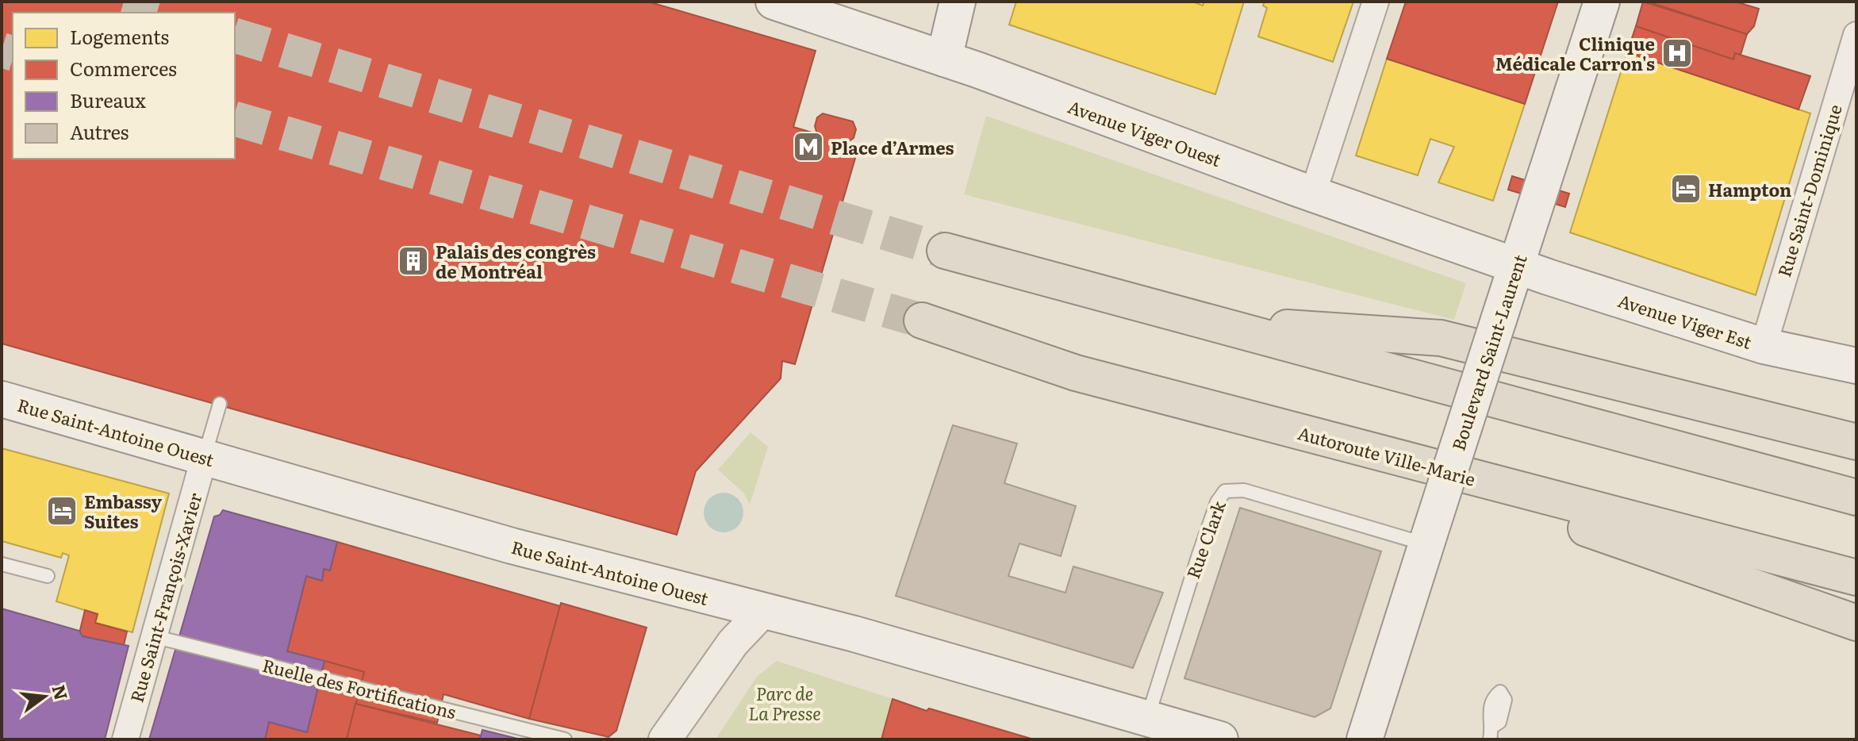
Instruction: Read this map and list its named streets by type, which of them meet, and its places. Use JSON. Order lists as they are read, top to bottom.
{
  "streets": {
    "highway": ["Autoroute Ville-Marie"],
    "main road": [
      "Avenue Viger Ouest",
      "Avenue Viger Est",
      "Boulevard Saint-Laurent",
      "Rue Saint-Antoine Ouest"
    ],
    "street": ["Rue Saint-Dominique", "Rue Saint-François-Xavier"],
    "lane": ["Rue Clark", "Ruelle des Fortifications"]
  },
  "crossings": [
    ["Avenue Viger Ouest", "Avenue Viger Est"],
    ["Avenue Viger Ouest", "Boulevard Saint-Laurent"],
    ["Rue Saint-Dominique", "Avenue Viger Est"],
    ["Avenue Viger Est", "Boulevard Saint-Laurent"],
    ["Boulevard Saint-Laurent", "Rue Clark"],
    ["Rue Saint-Antoine Ouest", "Rue Clark"],
    ["Rue Saint-Antoine Ouest", "Rue Saint-François-Xavier"],
    ["Rue Saint-François-Xavier", "Ruelle des Fortifications"]
  ],
  "parks": ["Parc de La Presse"],
  "places": {
    "hospital": ["Clinique Médicale Carron's"],
    "metro station": ["Place d’Armes"],
    "hotel": ["Hampton", "Embassy Suites"],
    "building": ["Palais des congrès de Montréal"]
  },
  "legend": [
    "Logements",
    "Commerces",
    "Bureaux",
    "Autres"
  ],
  "north": "right"
}
